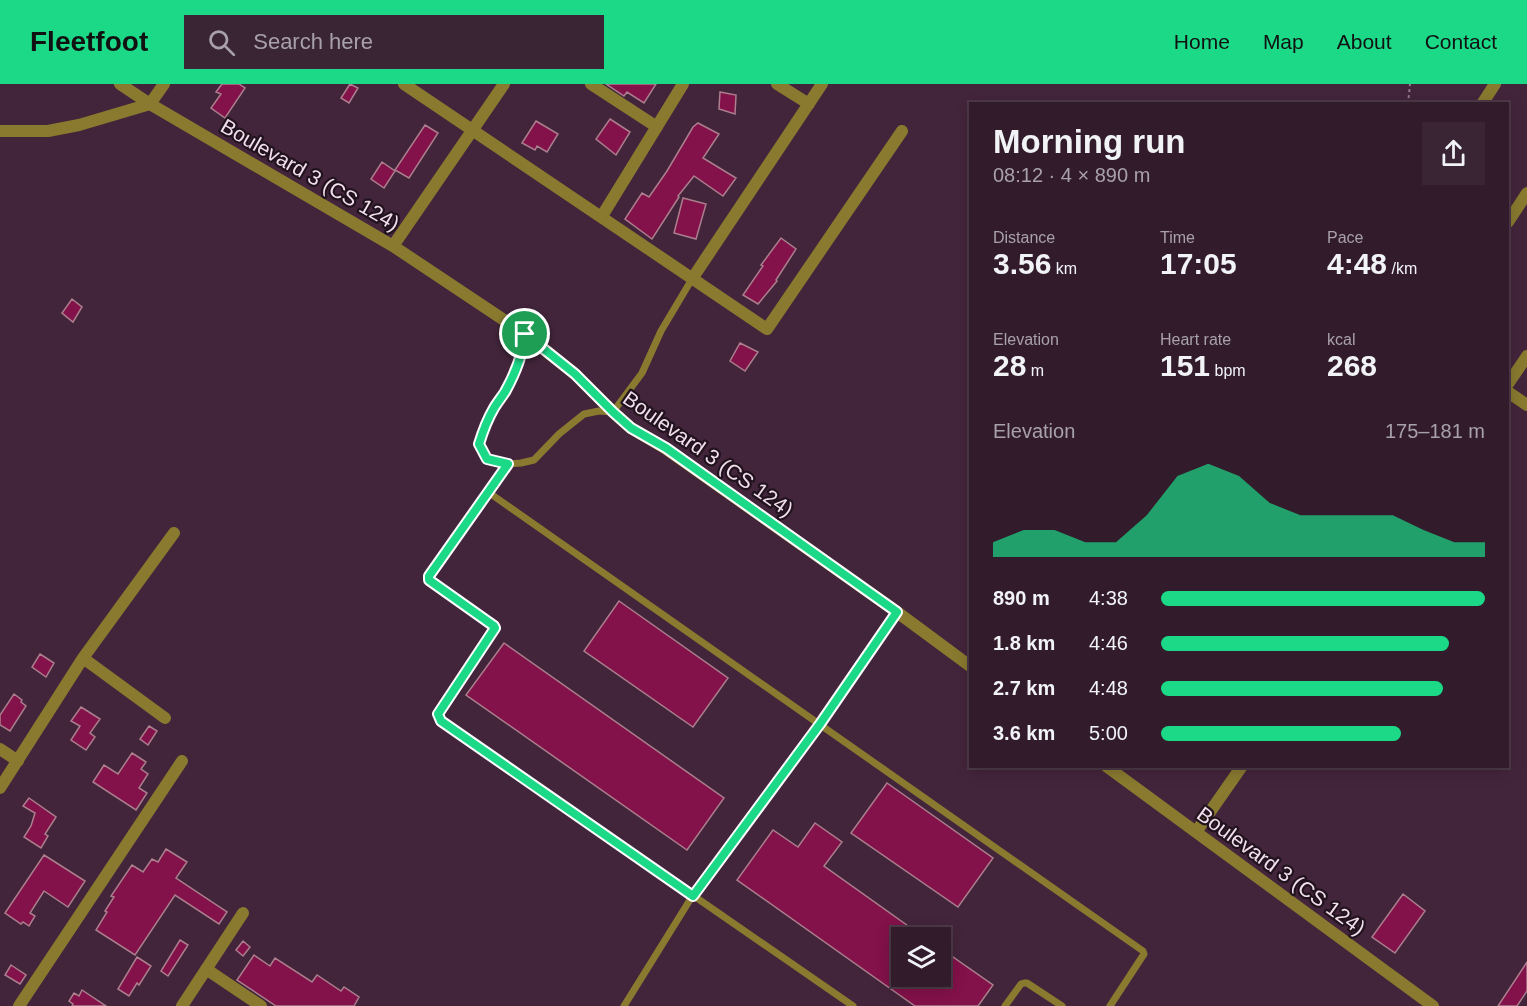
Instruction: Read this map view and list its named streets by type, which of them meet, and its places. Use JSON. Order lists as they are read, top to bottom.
{
  "streets": {
    "street": ["Boulevard 3 (CS 124)"]
  },
  "page": {
    "header": "Fleetfoot",
    "search": "Search here",
    "nav": [
      "Home",
      "Map",
      "About",
      "Contact"
    ],
    "heading": ["Morning run", "08:12 · 4 × 890 m"],
    "stats": [
      ["Distance", "3.56 km"],
      ["Time", "17:05"],
      ["Pace", "4:48 /km"],
      ["Elevation", "28 m"],
      ["Heart rate", "151 bpm"],
      ["kcal", "268"]
    ],
    "chart": ["Elevation", "175–181 m"],
    "list": [
      {
        "name": "890 m",
        "note": "4:38"
      },
      {
        "name": "1.8 km",
        "note": "4:46"
      },
      {
        "name": "2.7 km",
        "note": "4:48"
      },
      {
        "name": "3.6 km",
        "note": "5:00"
      }
    ]
  }
}
